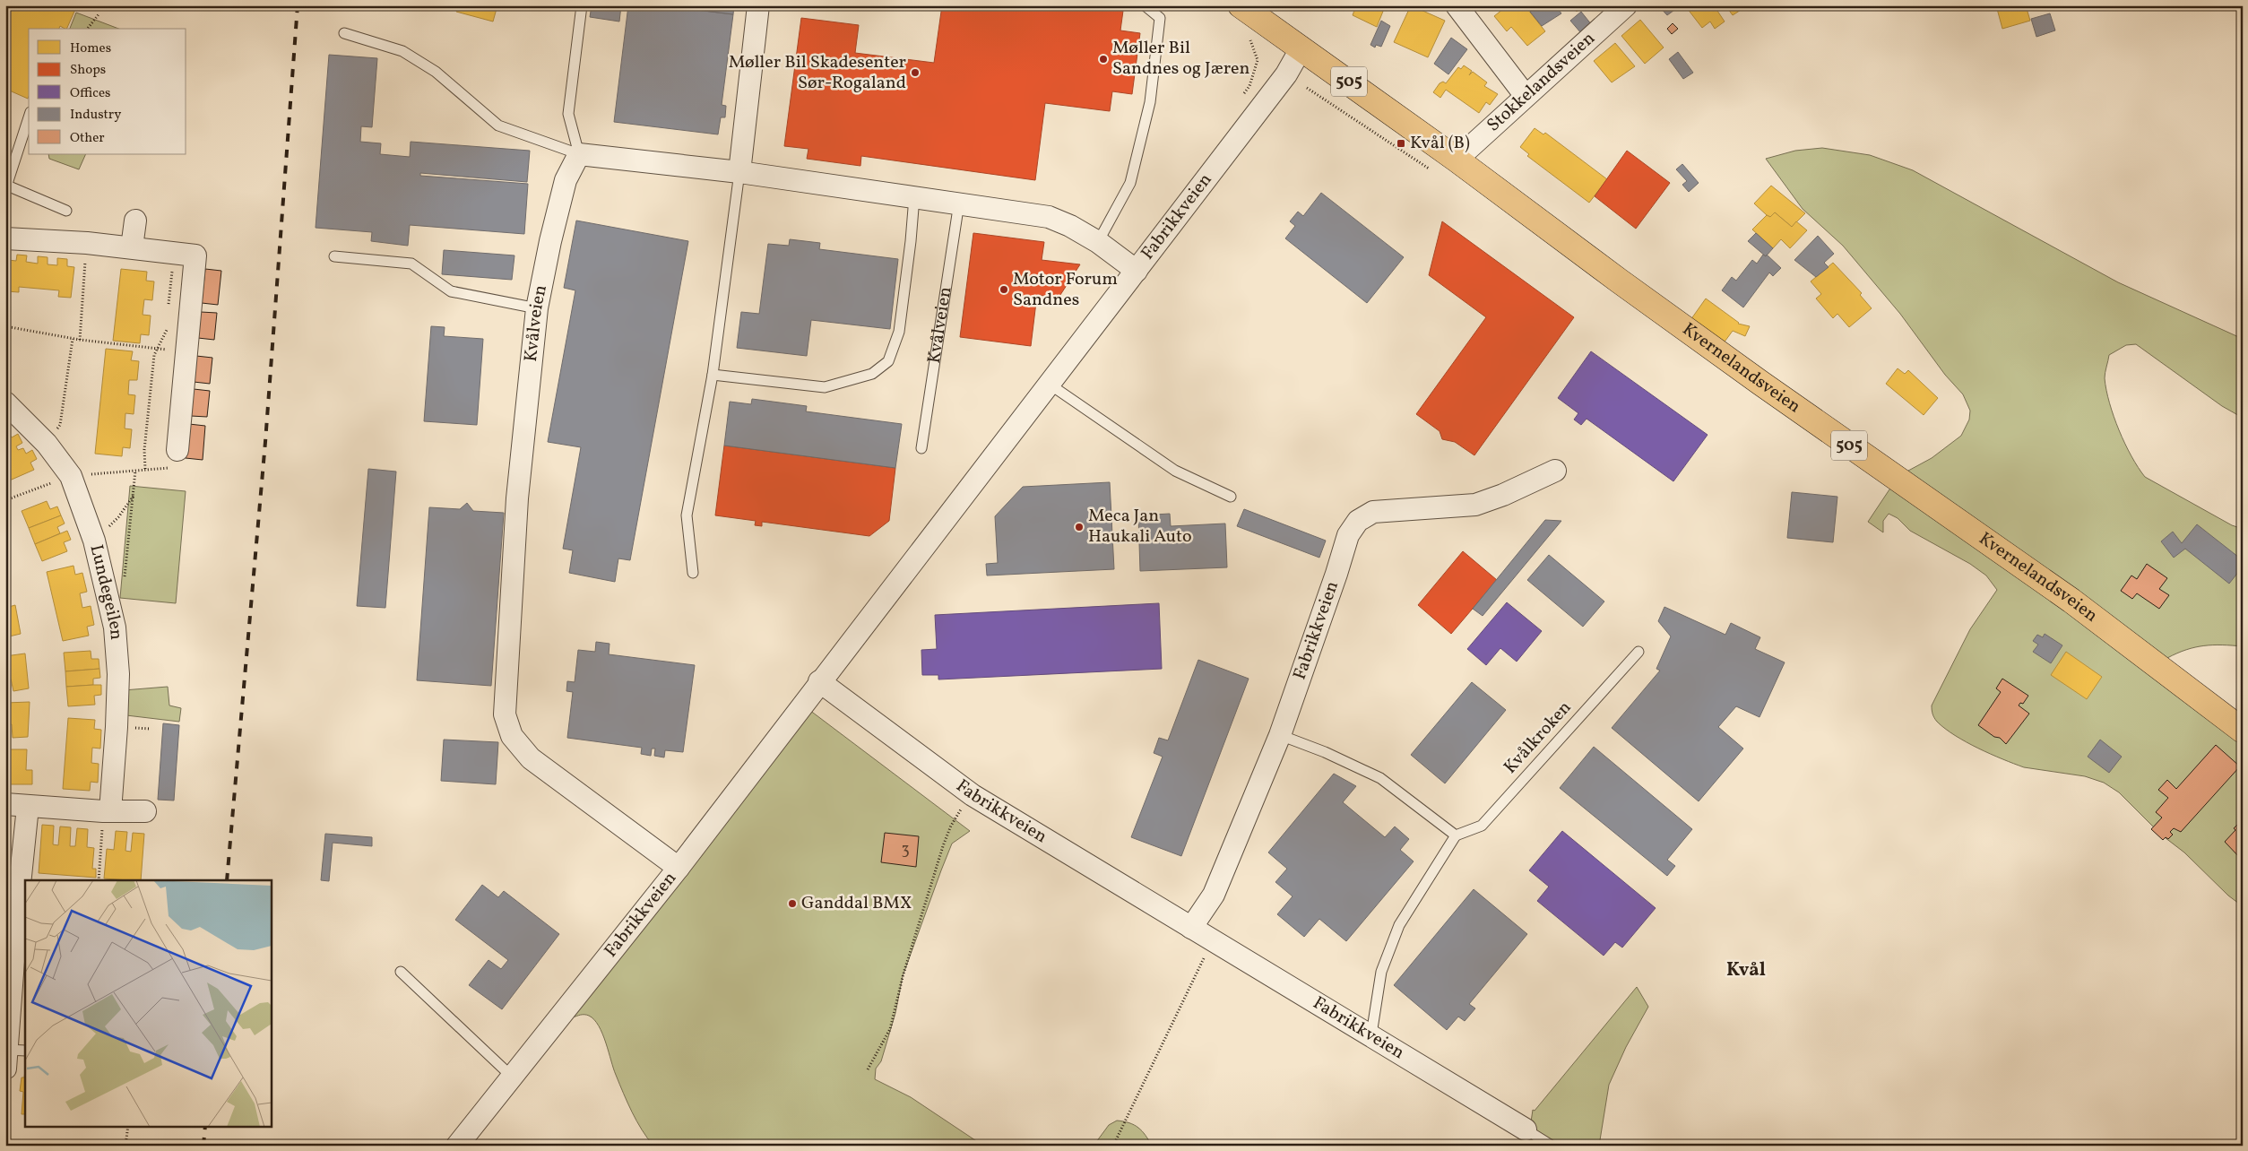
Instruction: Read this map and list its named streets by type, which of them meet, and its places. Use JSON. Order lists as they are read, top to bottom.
{
  "streets": {
    "main road": ["505", "Kvernelandsveien"],
    "street": [
      "Stokkelandsveien",
      "Fabrikkveien",
      "Kvålveien",
      "Lundegeilen"
    ],
    "lane": ["Kvålkroken"]
  },
  "crossings": [
    ["Stokkelandsveien", "Kvernelandsveien"],
    ["Fabrikkveien", "Kvålveien"],
    ["Fabrikkveien", "Kvernelandsveien"]
  ],
  "districts": ["Kvål"],
  "places": {
    "other": [
      "Møller Bil Sandnes og Jæren",
      "Møller Bil Skadesenter Sør-Rogaland",
      "Motor Forum Sandnes",
      "Meca Jan Haukali Auto",
      "Ganddal BMX"
    ],
    "transit": ["Kvål (B)"]
  },
  "house_numbers": ["3"],
  "legend": [
    "Homes",
    "Shops",
    "Offices",
    "Industry",
    "Other"
  ]
}
